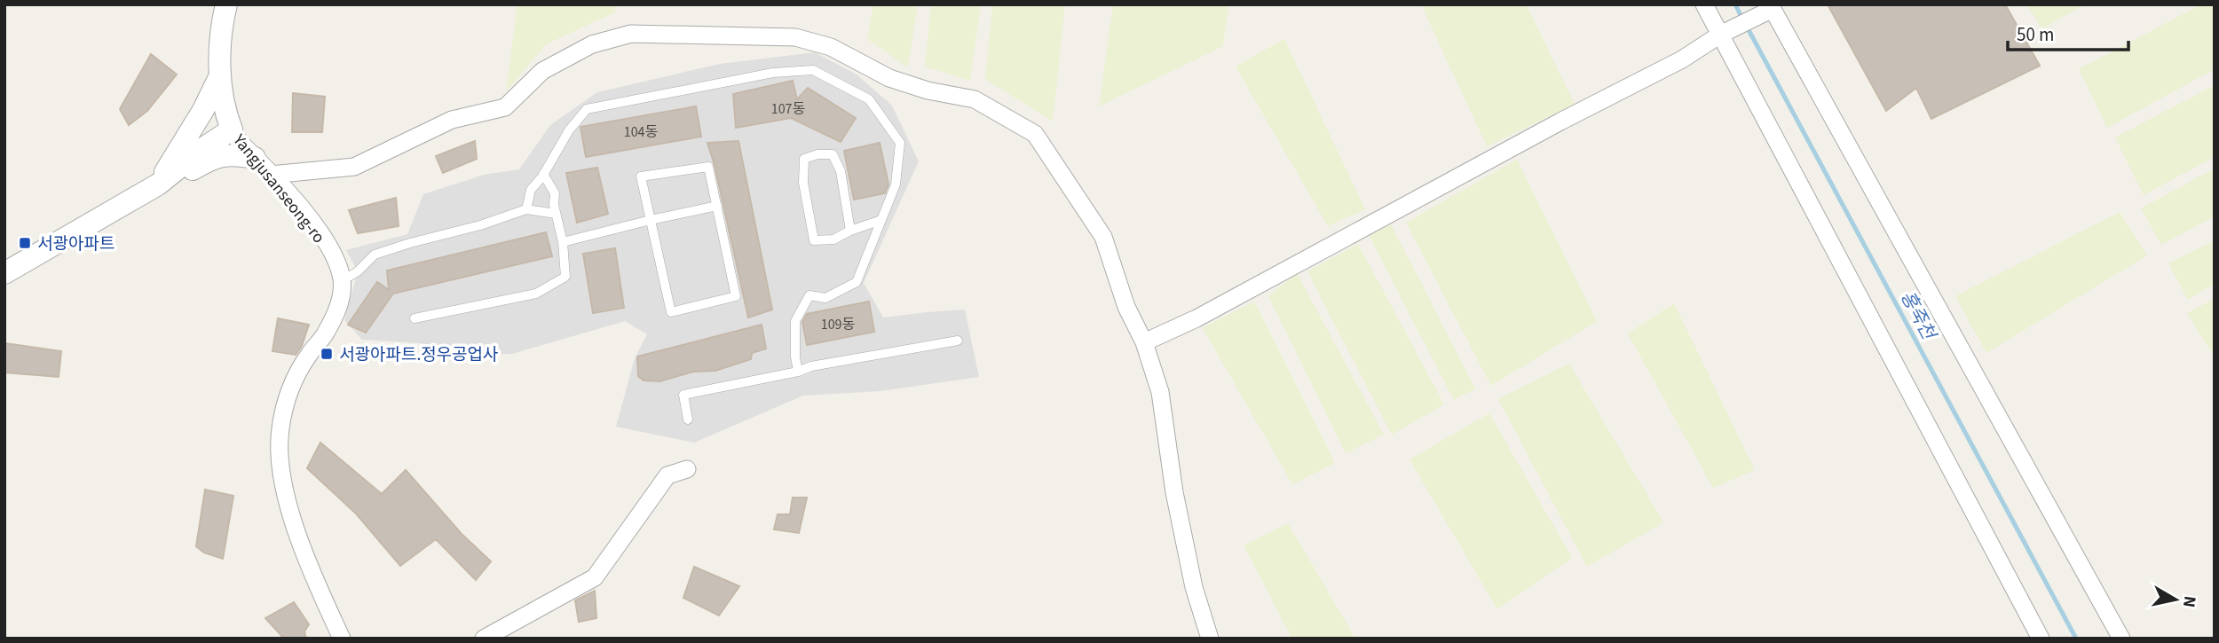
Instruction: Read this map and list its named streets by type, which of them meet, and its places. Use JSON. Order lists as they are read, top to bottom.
{
  "streets": {
    "street": ["Yangjusanseong-ro"]
  },
  "water": ["홍죽천"],
  "places": {
    "transit": ["서광아파트", "서광아파트.정우공업사"]
  },
  "house_numbers": ["107동", "104동", "109동"],
  "scale_bar": "50 m",
  "north": "right"
}
